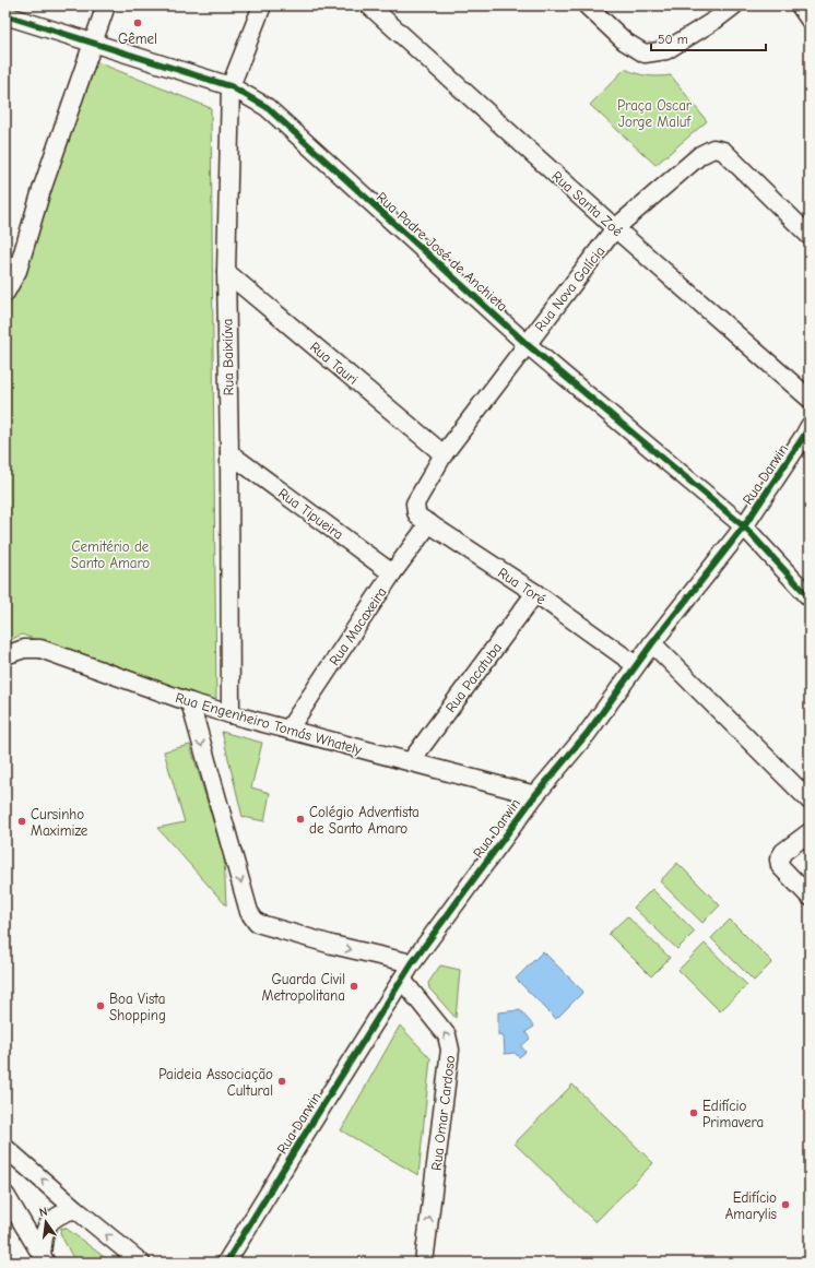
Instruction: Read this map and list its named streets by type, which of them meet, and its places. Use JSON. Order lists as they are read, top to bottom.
{
  "streets": {
    "street": [
      "Rua Santa Zoé",
      "Rua Padre José de Anchieta",
      "Rua Nova Galícia",
      "Rua Baixiúva",
      "Rua Tauri",
      "Rua Darwin",
      "Rua Tipueira",
      "Rua Toré",
      "Rua Macaxeira",
      "Rua Pacatuba",
      "Rua Engenheiro Tomás Whately",
      "Rua Omar Cardoso"
    ]
  },
  "crossings": [
    ["Rua Santa Zoé", "Rua Nova Galícia"],
    ["Rua Padre José de Anchieta", "Rua Nova Galícia"],
    ["Rua Padre José de Anchieta", "Rua Baixiúva"],
    ["Rua Padre José de Anchieta", "Rua Darwin"],
    ["Rua Nova Galícia", "Rua Tauri"],
    ["Rua Nova Galícia", "Rua Toré"],
    ["Rua Baixiúva", "Rua Tauri"],
    ["Rua Baixiúva", "Rua Tipueira"],
    ["Rua Baixiúva", "Rua Engenheiro Tomás Whately"],
    ["Rua Darwin", "Rua Toré"],
    ["Rua Darwin", "Rua Engenheiro Tomás Whately"],
    ["Rua Darwin", "Rua Omar Cardoso"],
    ["Rua Tipueira", "Rua Macaxeira"],
    ["Rua Toré", "Rua Macaxeira"],
    ["Rua Toré", "Rua Pacatuba"],
    ["Rua Macaxeira", "Rua Engenheiro Tomás Whately"],
    ["Rua Pacatuba", "Rua Engenheiro Tomás Whately"]
  ],
  "one_way": ["Rua Omar Cardoso"],
  "parks": ["Praça Oscar Jorge Maluf", "Cemitério de Santo Amaro"],
  "places": [
    "Gêmel",
    "Colégio Adventista de Santo Amaro",
    "Cursinho Maximize",
    "Guarda Civil Metropolitana",
    "Boa Vista Shopping",
    "Paideia Associação Cultural",
    "Edifício Primavera",
    "Edifício Amarylis"
  ],
  "scale_bar": "50 m",
  "north": "top"
}
